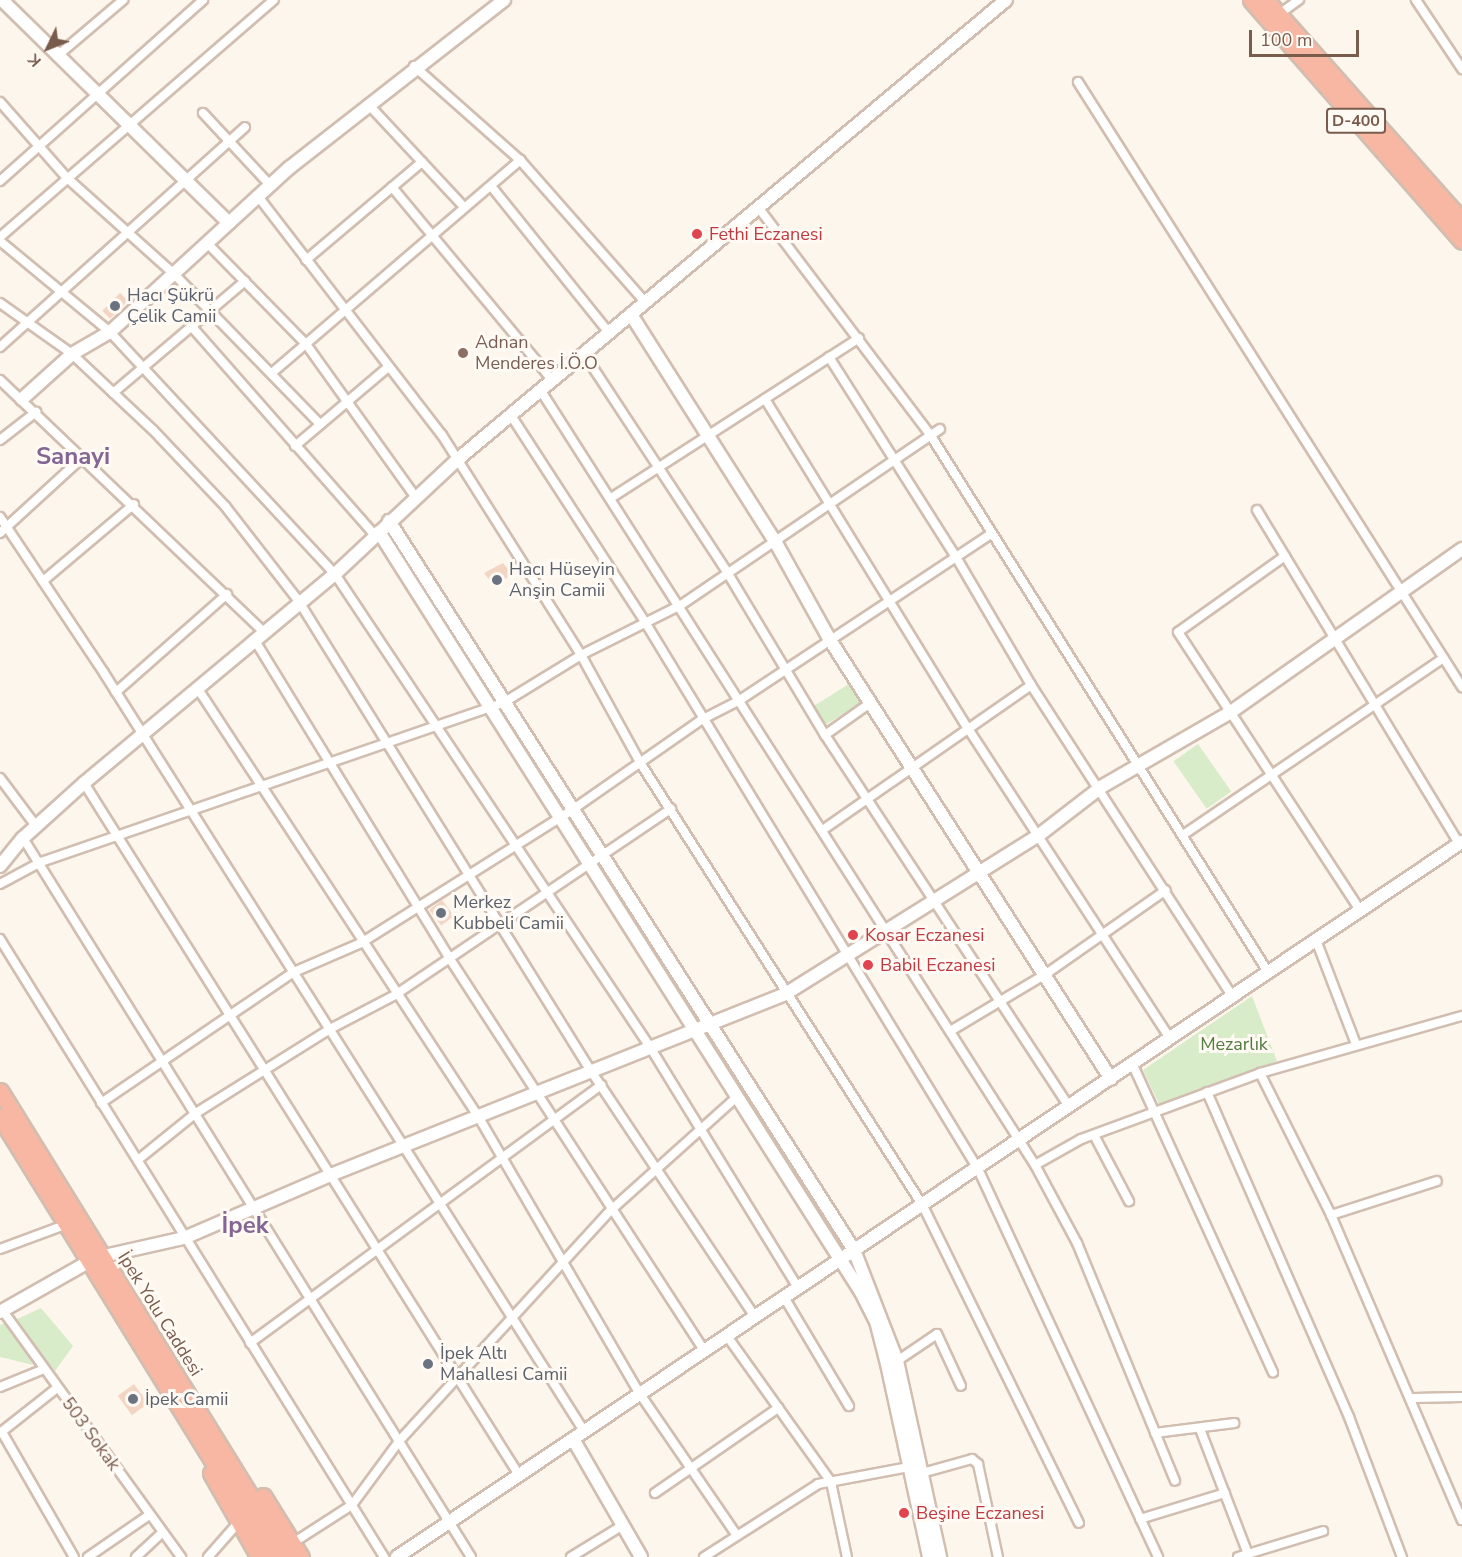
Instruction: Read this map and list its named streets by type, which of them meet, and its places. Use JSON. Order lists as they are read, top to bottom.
{
  "streets": {
    "highway": ["D-400", "İpek Yolu Caddesi"],
    "street": ["503 Sokak"]
  },
  "districts": ["Sanayi", "İpek"],
  "parks": ["Mezarlık"],
  "places": [
    "Fethi Eczanesi",
    "Hacı Şükrü Çelik Camii",
    "Adnan Menderes İ.Ö.O",
    "Hacı Hüseyin Anşin Camii",
    "Merkez Kubbeli Camii",
    "Kosar Eczanesi",
    "Babil Eczanesi",
    "İpek Altı Mahallesi Camii",
    "İpek Camii",
    "Beşine Eczanesi"
  ],
  "scale_bar": "100 m",
  "north": "bottom left"
}
